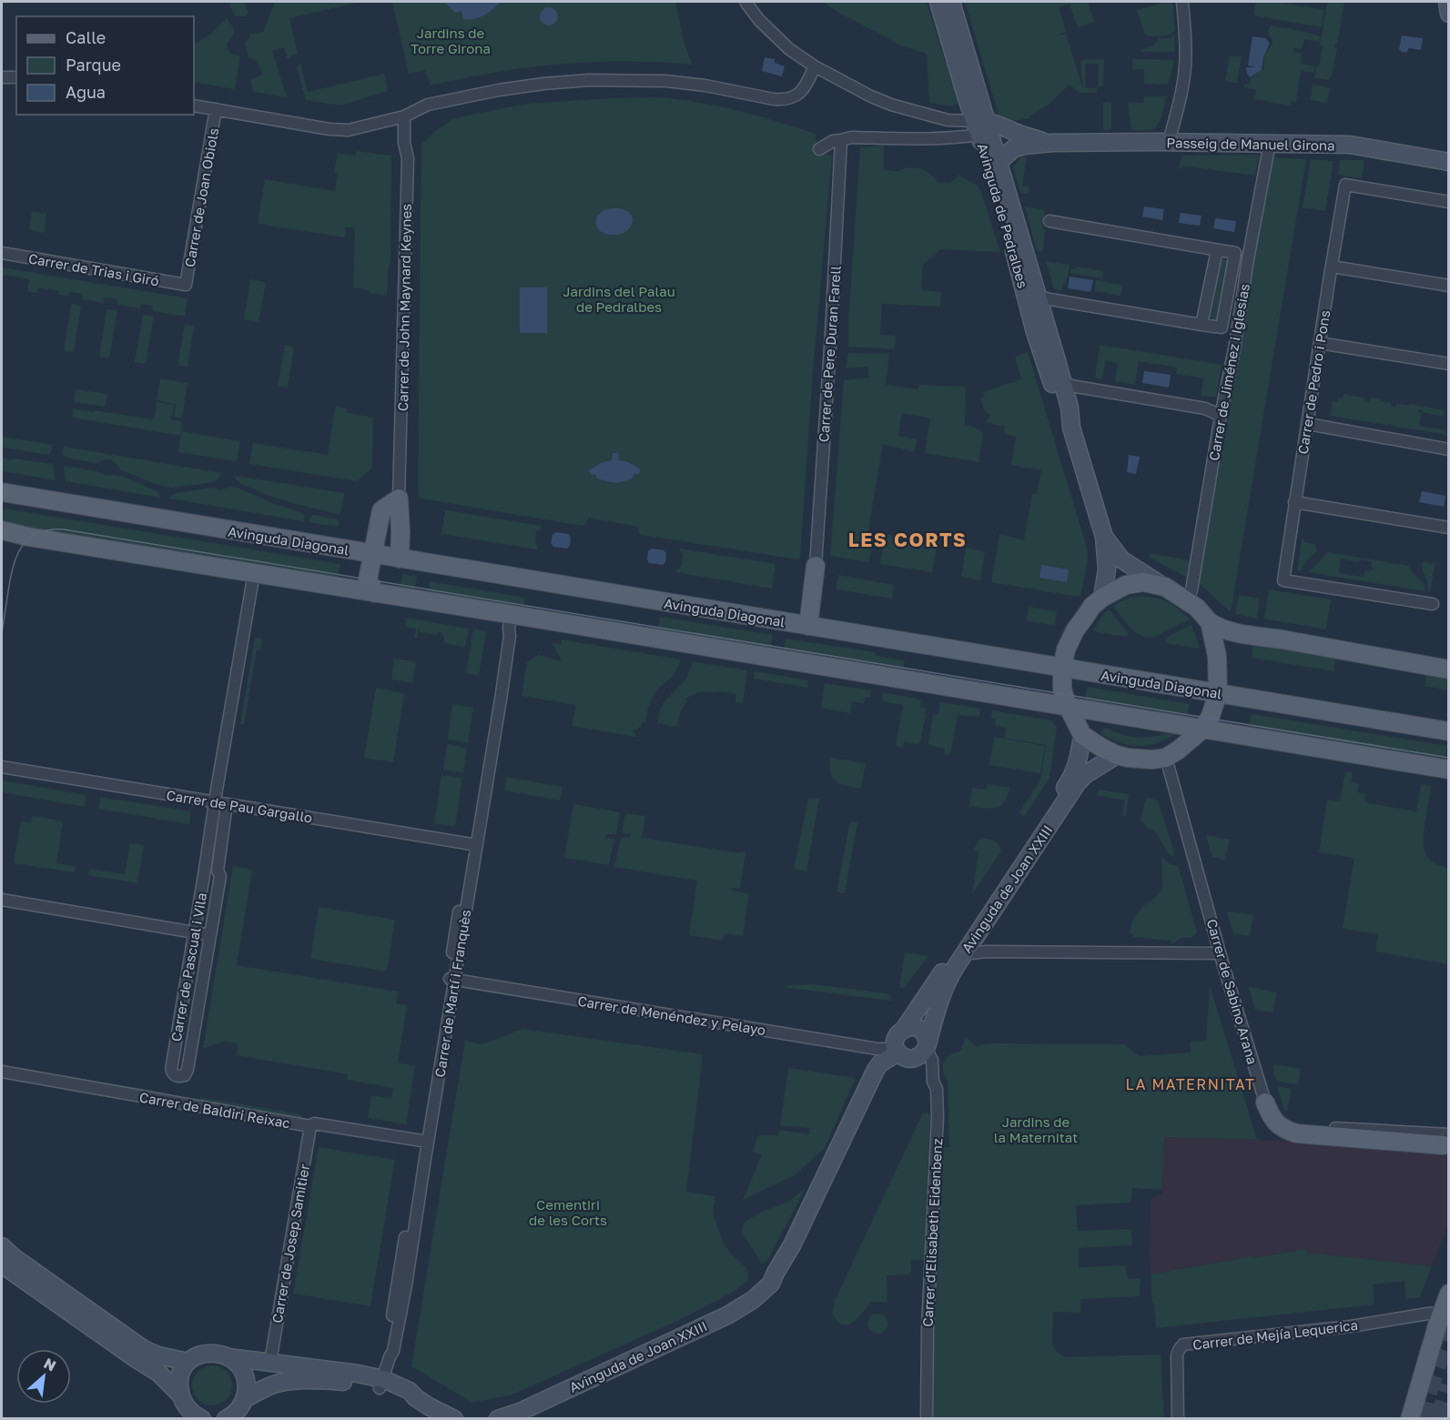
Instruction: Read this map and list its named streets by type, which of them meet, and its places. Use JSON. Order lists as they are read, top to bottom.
{
  "streets": {
    "main road": ["Avinguda Diagonal"],
    "street": [
      "Passeig de Manuel Girona",
      "Carrer de Joan Obiols",
      "Avinguda de Pedralbes",
      "Carrer de Trias i Giró",
      "Carrer de John Maynard Keynes",
      "Carrer de Pere Duran Farell",
      "Carrer de Jiménez i Iglesias",
      "Carrer de Pedro i Pons",
      "Carrer de Pau Gargallo",
      "Avinguda de Joan XXIII",
      "Carrer de Pascual i Vila",
      "Carrer de Sabino Arana",
      "Carrer de Martí i Franquès",
      "Carrer de Menéndez y Pelayo",
      "Carrer de Baldiri Reixac",
      "Carrer d'Elisabeth Eidenbenz",
      "Carrer de Josep Samitier",
      "Carrer de Mejía Lequerica"
    ]
  },
  "crossings": [
    ["Passeig de Manuel Girona", "Carrer de Jiménez i Iglesias"],
    ["Carrer de Joan Obiols", "Carrer de Trias i Giró"],
    ["Carrer de Pau Gargallo", "Carrer de Pascual i Vila"],
    ["Carrer de Pau Gargallo", "Carrer de Martí i Franquès"],
    ["Avinguda de Joan XXIII", "Carrer de Menéndez y Pelayo"],
    ["Avinguda de Joan XXIII", "Carrer d'Elisabeth Eidenbenz"],
    ["Carrer de Martí i Franquès", "Carrer de Menéndez y Pelayo"],
    ["Carrer de Martí i Franquès", "Carrer de Baldiri Reixac"],
    ["Carrer de Menéndez y Pelayo", "Carrer d'Elisabeth Eidenbenz"],
    ["Carrer de Baldiri Reixac", "Carrer de Josep Samitier"]
  ],
  "districts": ["LES CORTS", "LA MATERNITAT"],
  "parks": [
    "Jardins de Torre Girona",
    "Jardins del Palau de Pedralbes",
    "Jardins de la Maternitat",
    "Cementiri de les Corts"
  ],
  "legend": ["Calle", "Parque", "Agua"],
  "north": "top right"
}
